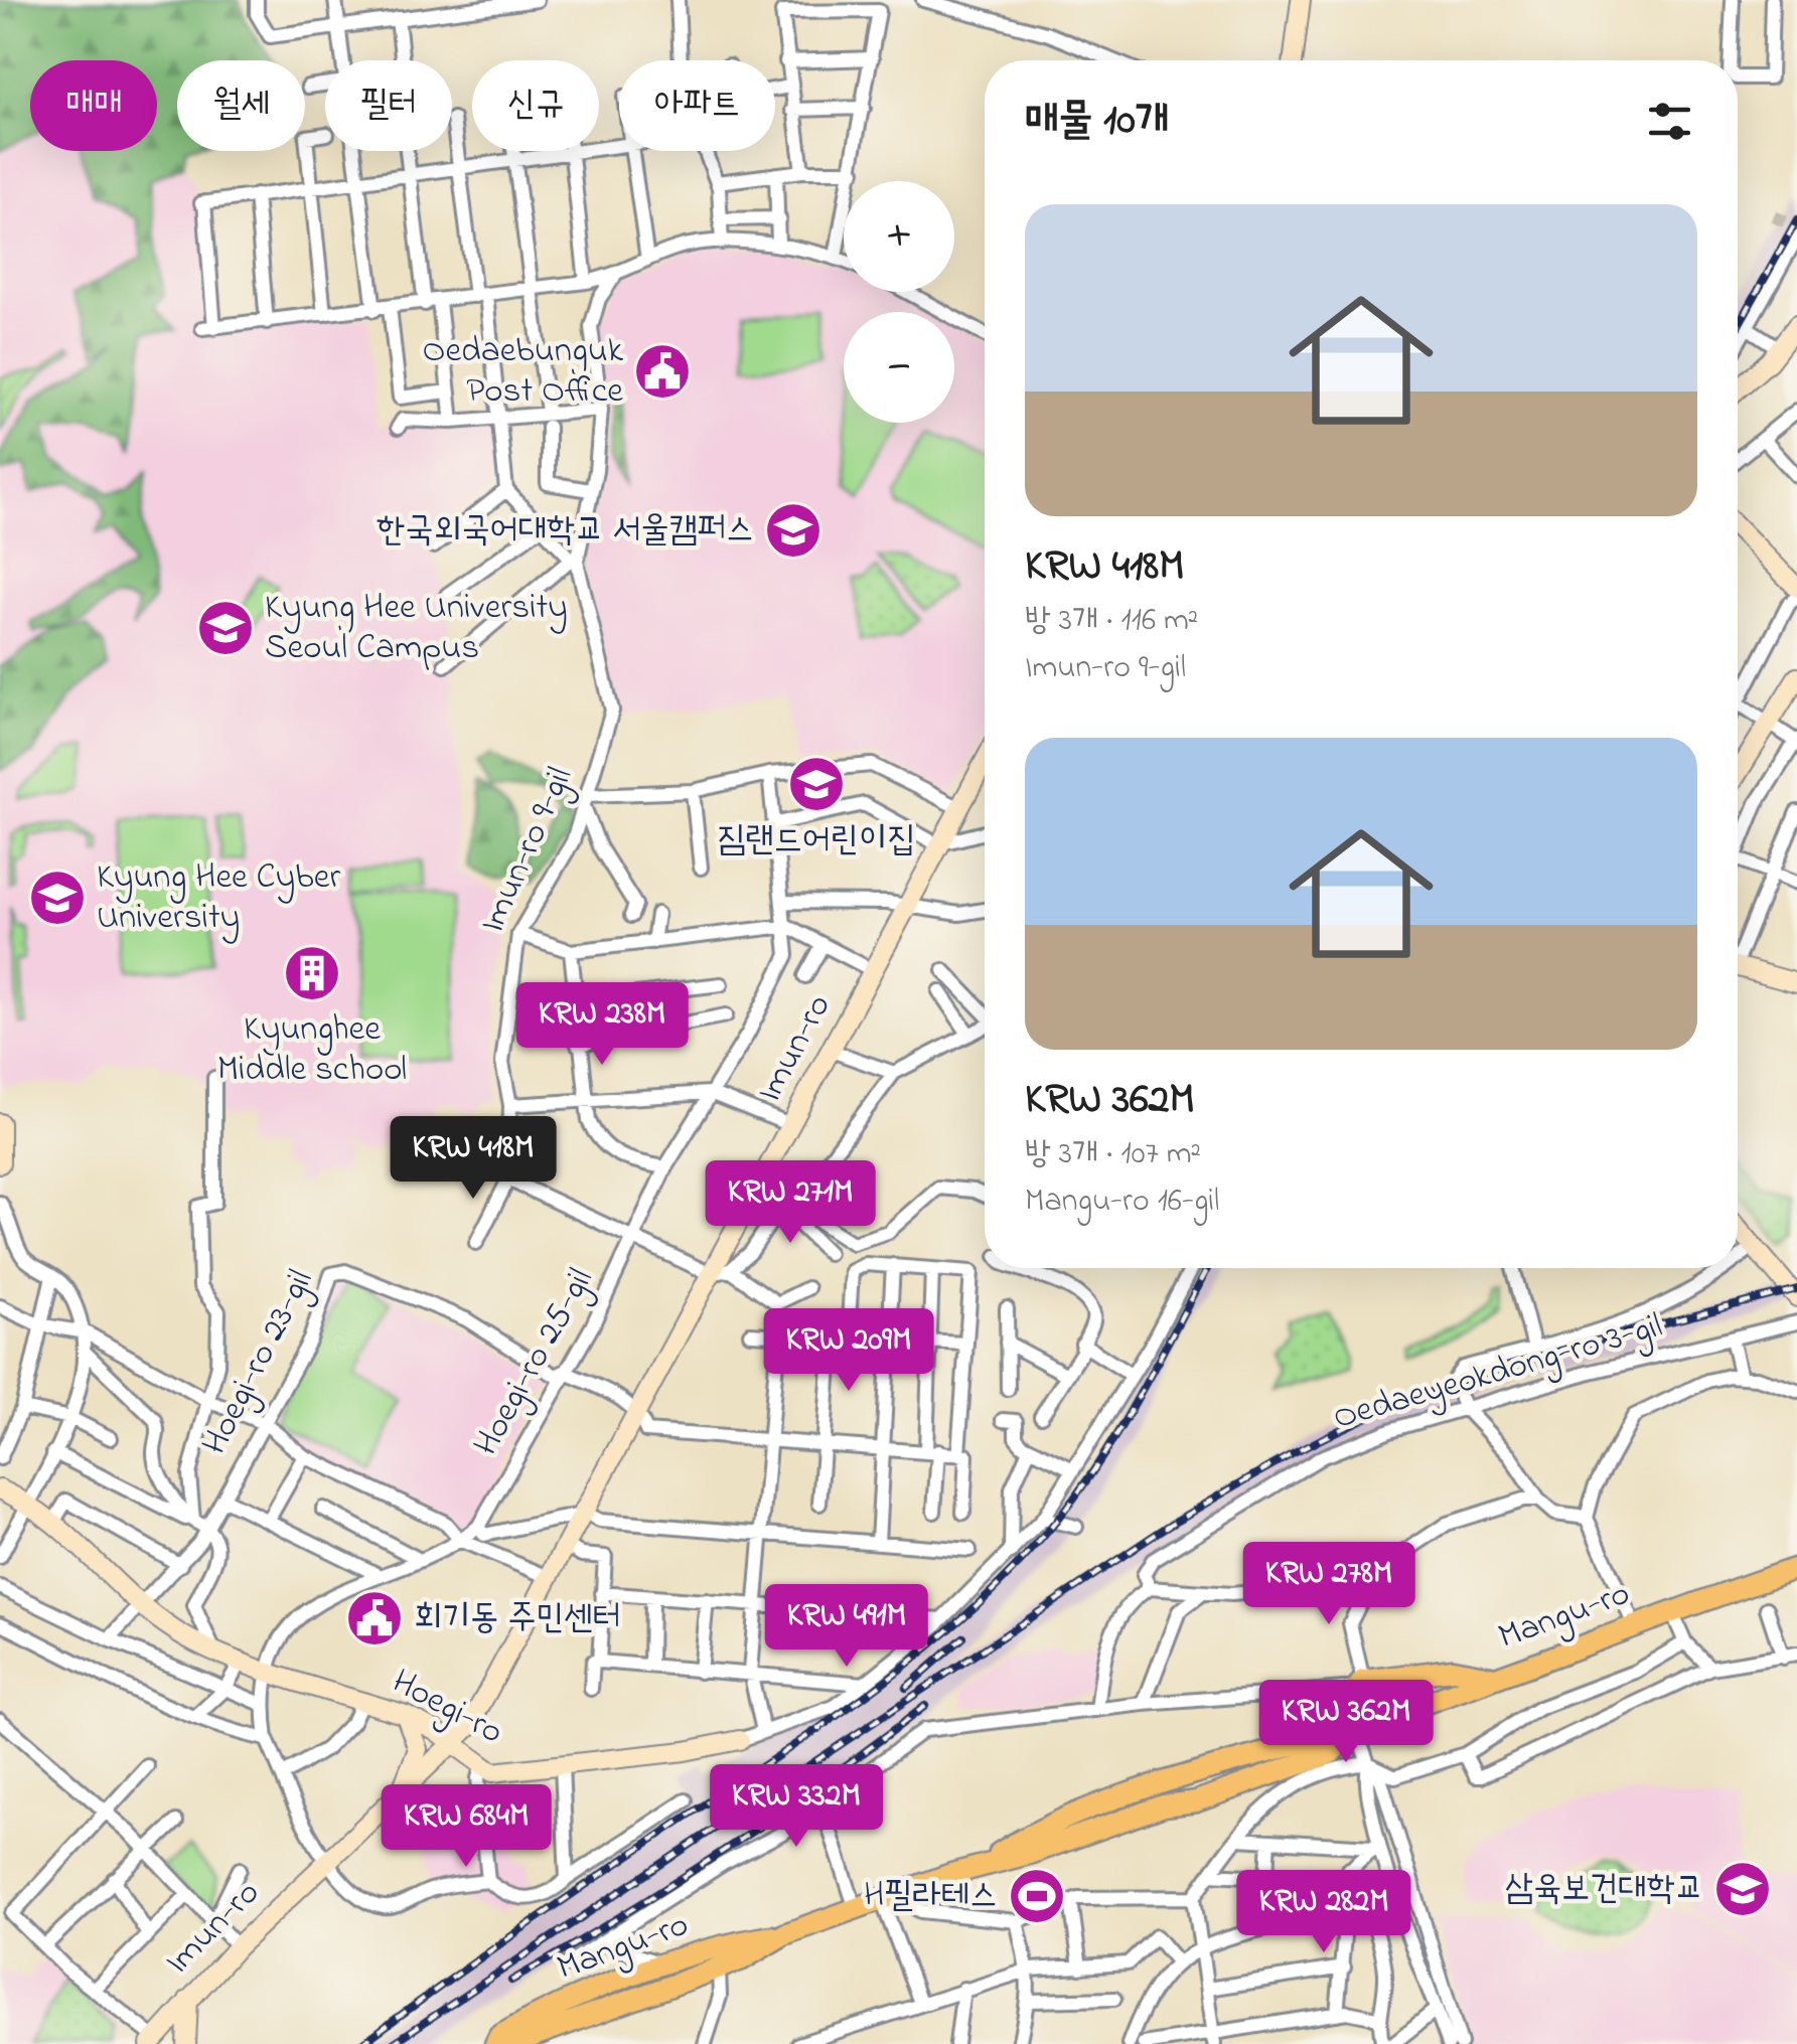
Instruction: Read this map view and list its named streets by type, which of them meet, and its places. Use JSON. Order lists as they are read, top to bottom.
{
  "streets": {
    "main road": ["Imun-ro", "Mangu-ro", "Hoegi-ro"],
    "street": [
      "Imun-ro 9-gil",
      "Hoegi-ro 23-gil",
      "Hoegi-ro 25-gil",
      "Oedaeyeokdong-ro 3-gil"
    ]
  },
  "crossings": [
    ["Imun-ro", "Hoegi-ro 23-gil"],
    ["Imun-ro", "Hoegi-ro"],
    ["Hoegi-ro 23-gil", "Hoegi-ro 25-gil"],
    ["Hoegi-ro 23-gil", "Hoegi-ro"],
    ["Hoegi-ro 25-gil", "Hoegi-ro"]
  ],
  "places": {
    "public building": ["Oedaebunguk Post Office", "회기동 주민센터"],
    "school or university": [
      "한국외국어대학교 서울캠퍼스",
      "Kyung Hee University Seoul Campus",
      "짐랜드어린이집",
      "Kyung Hee Cyber University",
      "삼육보건대학교"
    ],
    "building": ["Kyunghee Middle school"],
    "sports": ["H필라테스"]
  },
  "page": {
    "chip": [
      "매매",
      "월세",
      "필터",
      "신규",
      "아파트"
    ],
    "heading": "매물 10개",
    "map_buttons": ["+", "−"],
    "list": [
      {
        "name": "KRW 418M",
        "note": "방 3개 · 116 m² · Imun-ro 9-gil"
      },
      {
        "name": "KRW 362M",
        "note": "방 3개 · 107 m² · Mangu-ro 16-gil"
      }
    ],
    "price": [
      "KRW 238M",
      "KRW 418M",
      "KRW 271M",
      "KRW 209M",
      "KRW 278M",
      "KRW 491M",
      "KRW 362M",
      "KRW 332M",
      "KRW 684M",
      "KRW 282M"
    ]
  }
}
